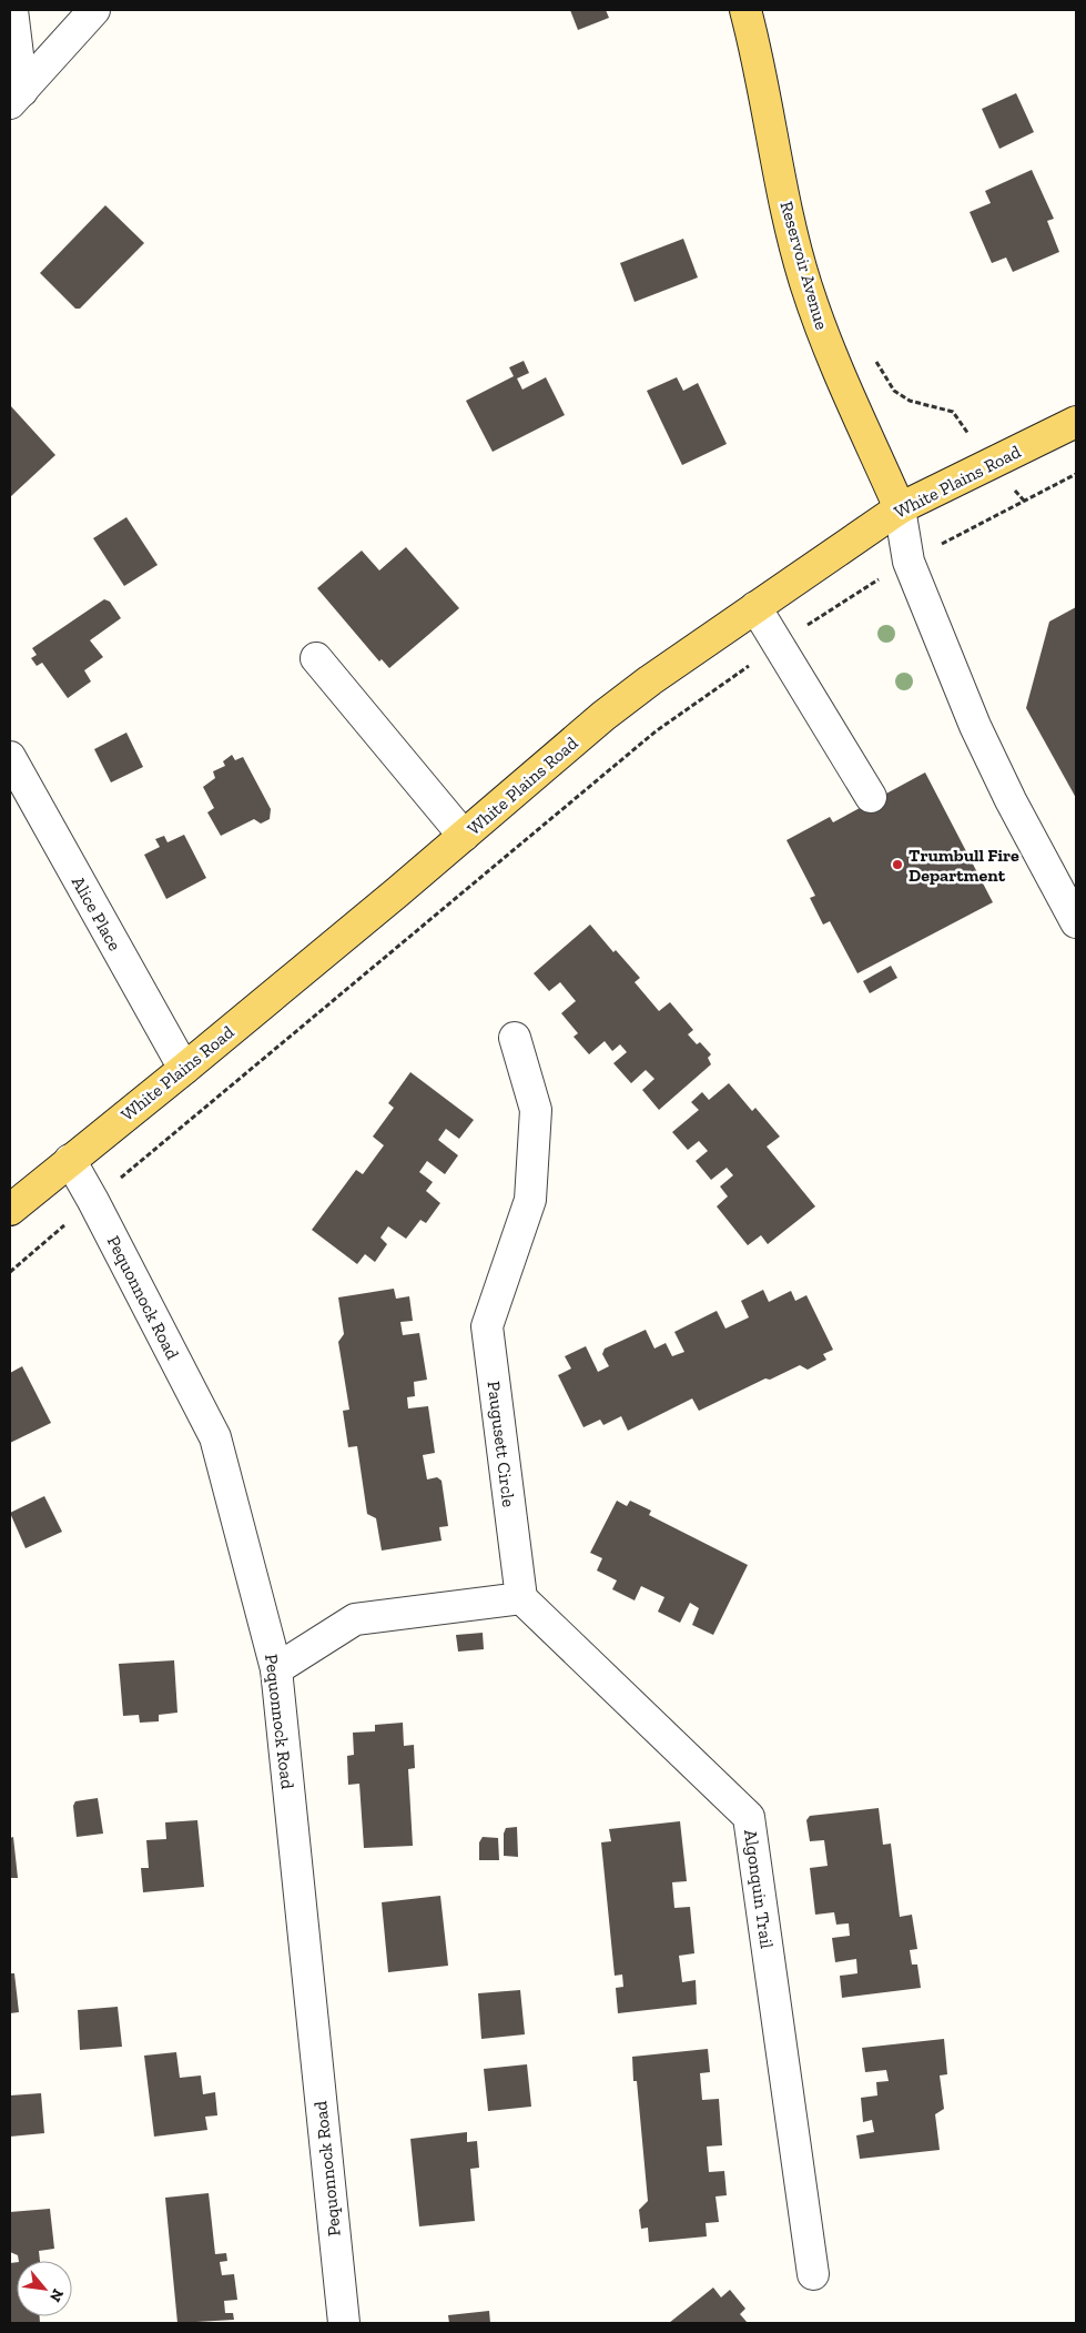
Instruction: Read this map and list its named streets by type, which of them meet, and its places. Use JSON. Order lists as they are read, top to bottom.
{
  "streets": {
    "main road": ["Reservoir Avenue", "White Plains Road"],
    "street": [
      "Alice Place",
      "Pequonnock Road",
      "Paugusett Circle",
      "Algonquin Trail"
    ]
  },
  "crossings": [
    ["Reservoir Avenue", "White Plains Road"],
    ["White Plains Road", "Alice Place"],
    ["White Plains Road", "Pequonnock Road"],
    ["Paugusett Circle", "Algonquin Trail"]
  ],
  "places": ["Trumbull Fire Department"],
  "north": "bottom right"
}
